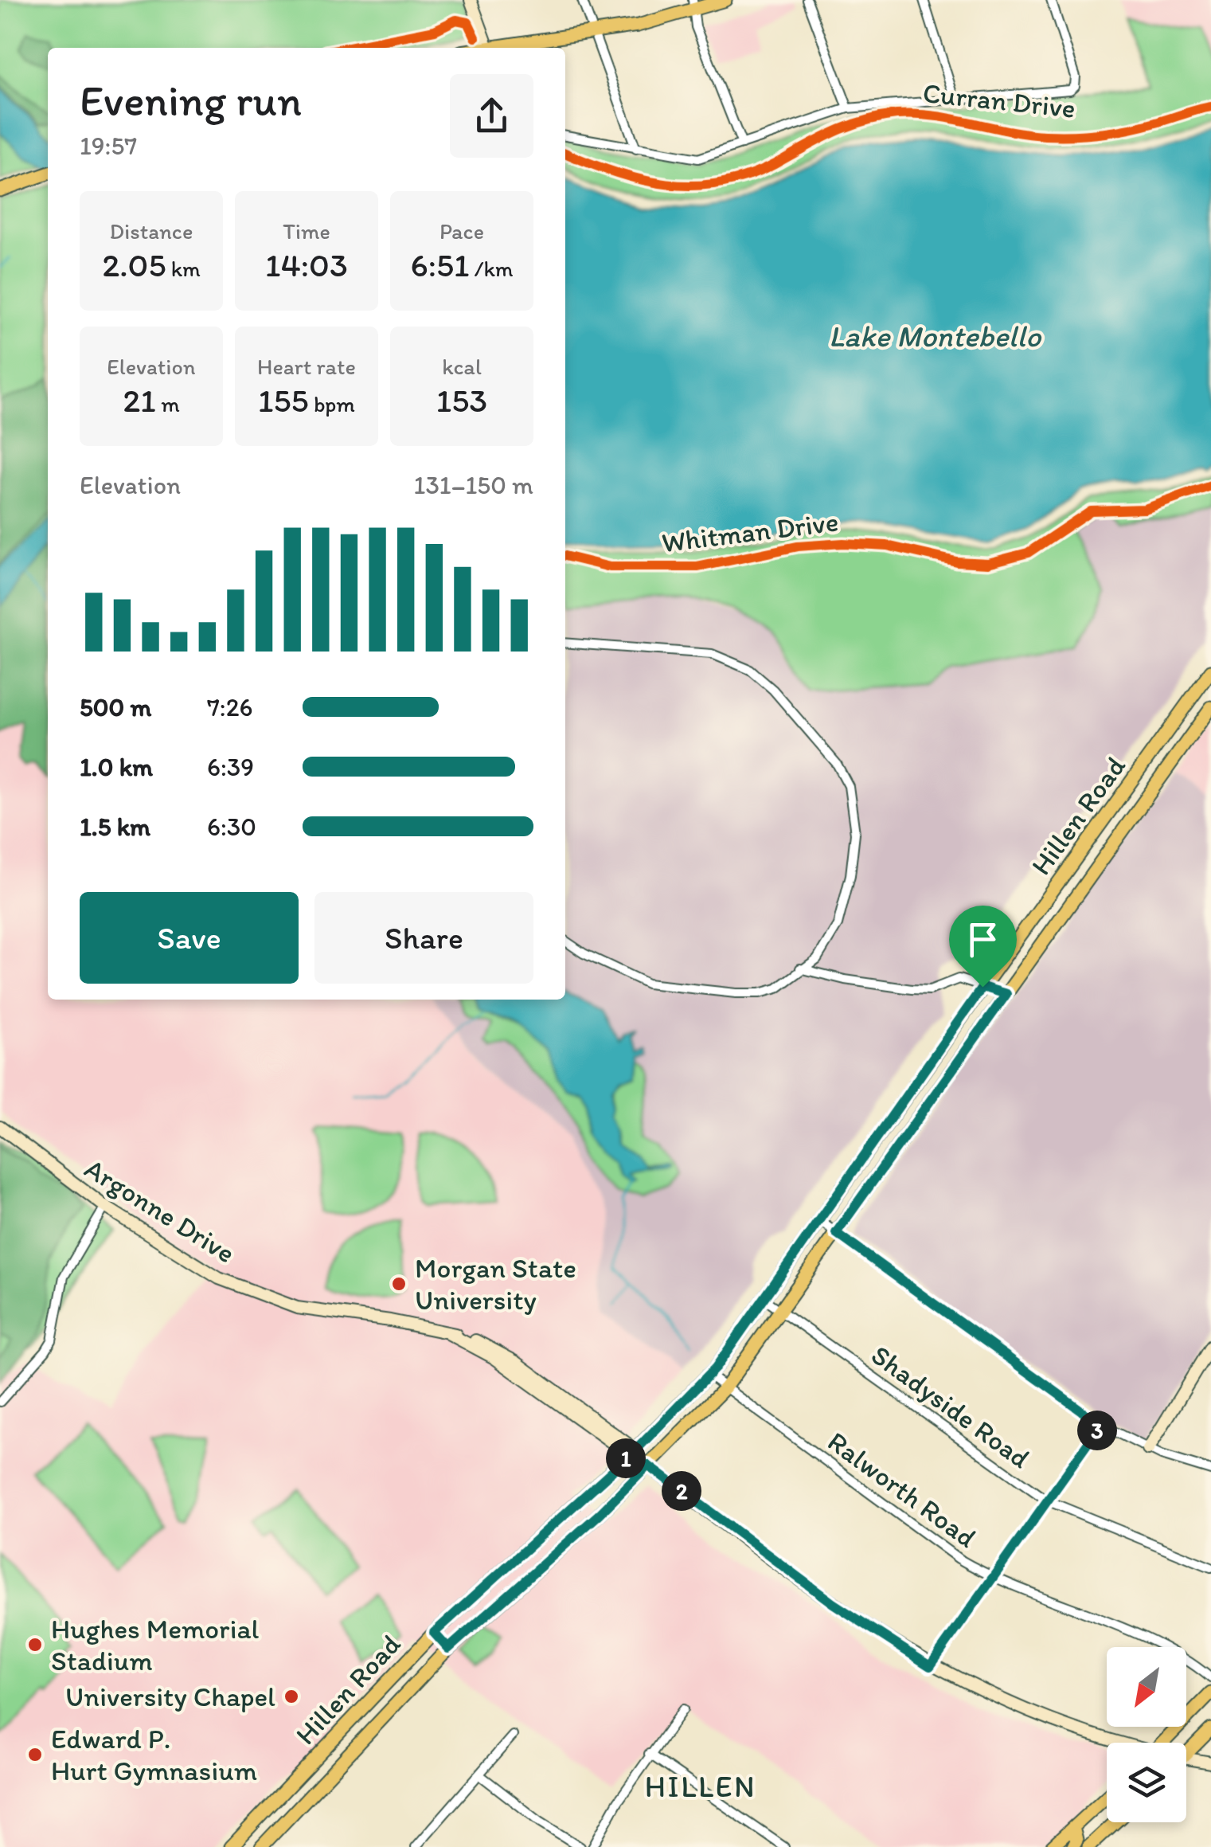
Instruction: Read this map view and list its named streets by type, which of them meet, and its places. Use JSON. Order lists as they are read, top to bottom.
{
  "streets": {
    "main road": ["Hillen Road", "Argonne Drive"],
    "street": ["Shadyside Road", "Ralworth Road"],
    "cycle path": ["Curran Drive", "Whitman Drive"]
  },
  "crossings": [
    ["Hillen Road", "Argonne Drive"],
    ["Hillen Road", "Shadyside Road"],
    ["Hillen Road", "Ralworth Road"]
  ],
  "districts": ["HILLEN"],
  "water": ["Lake Montebello"],
  "places": [
    "Morgan State University",
    "Hughes Memorial Stadium",
    "University Chapel",
    "Edward P. Hurt Gymnasium"
  ],
  "north": "bottom left",
  "page": {
    "heading": ["Evening run", "19:57"],
    "stats": [
      ["Distance", "2.05 km"],
      ["Time", "14:03"],
      ["Pace", "6:51 /km"],
      ["Elevation", "21 m"],
      ["Heart rate", "155 bpm"],
      ["kcal", "153"]
    ],
    "chart": ["Elevation", "131–150 m"],
    "list": [
      {
        "name": "500 m",
        "note": "7:26"
      },
      {
        "name": "1.0 km",
        "note": "6:39"
      },
      {
        "name": "1.5 km",
        "note": "6:30"
      }
    ],
    "buttons": ["Save", "Share"],
    "pins": ["3", "1", "2"]
  }
}
